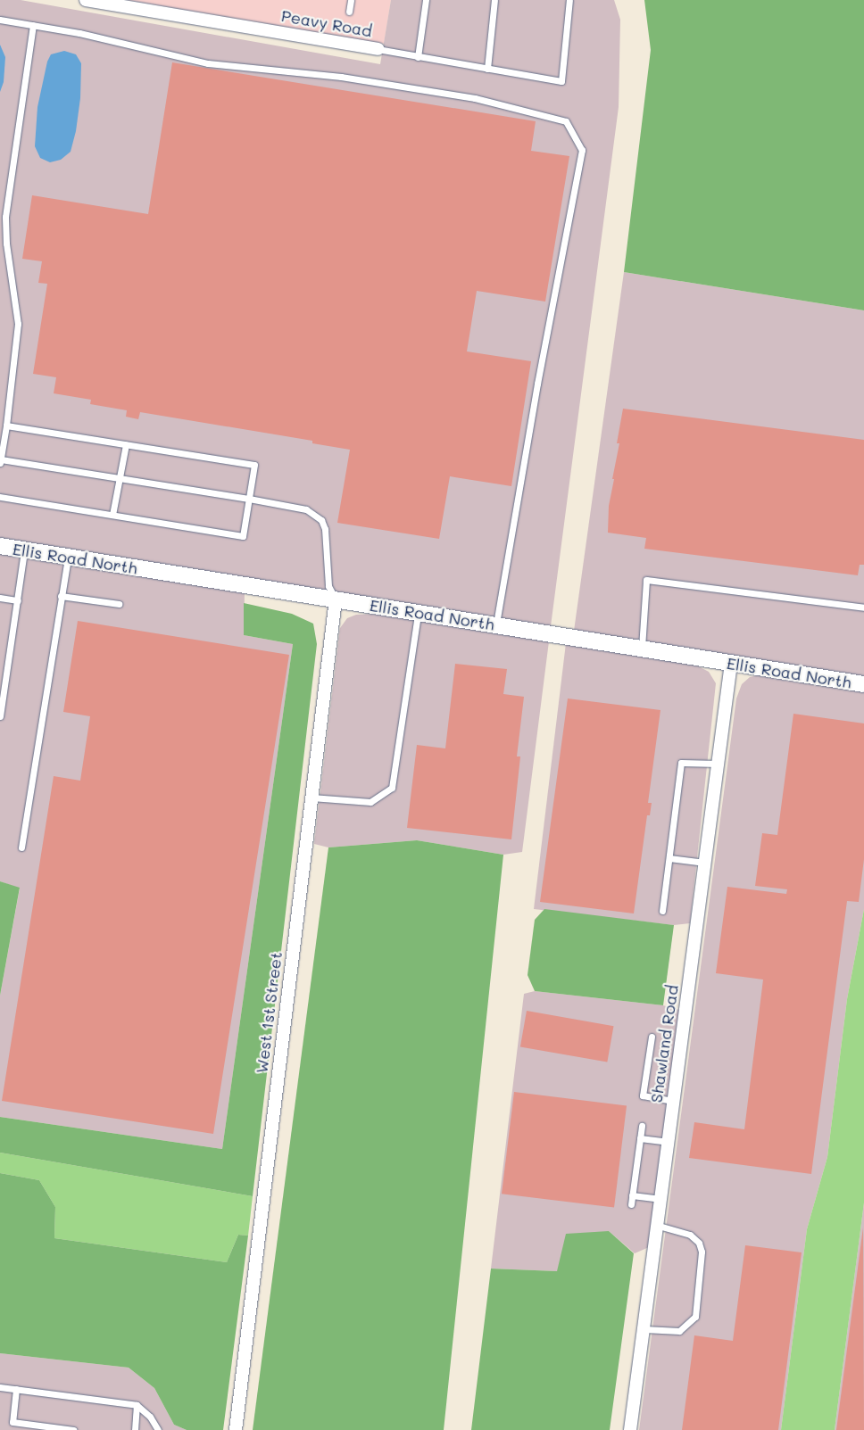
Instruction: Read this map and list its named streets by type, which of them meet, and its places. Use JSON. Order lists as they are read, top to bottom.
{
  "streets": {
    "street": [
      "Peavy Road",
      "Ellis Road North",
      "West 1st Street",
      "Shawland Road"
    ]
  },
  "crossings": [
    ["Ellis Road North", "West 1st Street"],
    ["Ellis Road North", "Shawland Road"]
  ]
}
